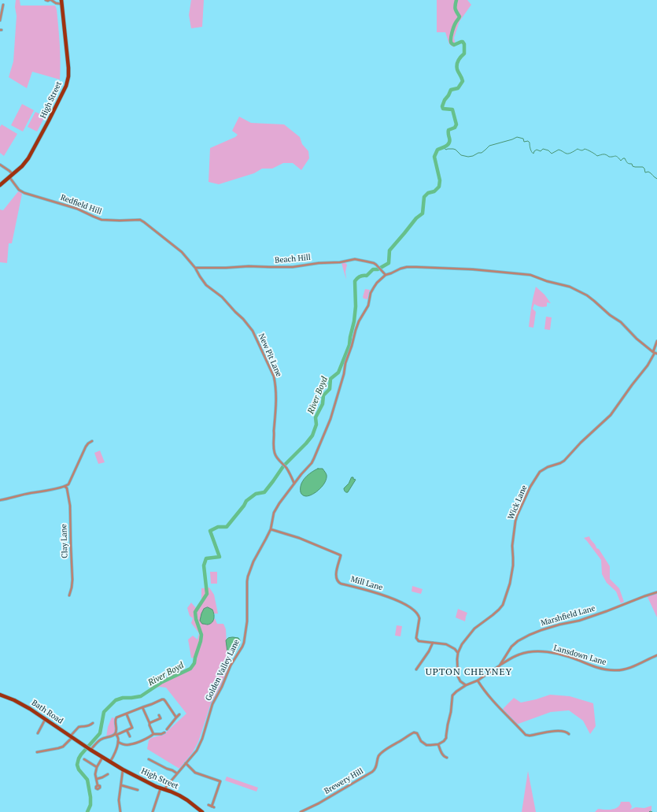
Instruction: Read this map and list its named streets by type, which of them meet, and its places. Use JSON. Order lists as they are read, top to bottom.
{
  "streets": {
    "main road": ["High Street", "Bath Road"],
    "street": [
      "Redfield Hill",
      "Beach Hill",
      "New Pit Lane",
      "Wick Lane",
      "Clay Lane",
      "Mill Lane",
      "Marshfield Lane",
      "Lansdown Lane",
      "Golden Valley Lane",
      "Brewery Hill"
    ]
  },
  "crossings": [
    ["High Street", "Redfield Hill"],
    ["High Street", "Golden Valley Lane"],
    ["Redfield Hill", "Beach Hill"],
    ["Redfield Hill", "New Pit Lane"],
    ["Beach Hill", "New Pit Lane"],
    ["Beach Hill", "Golden Valley Lane"],
    ["New Pit Lane", "Golden Valley Lane"],
    ["Wick Lane", "Mill Lane"],
    ["Mill Lane", "Golden Valley Lane"],
    ["Marshfield Lane", "Lansdown Lane"]
  ],
  "districts": ["UPTON CHEYNEY"],
  "water": ["River Boyd"]
}
